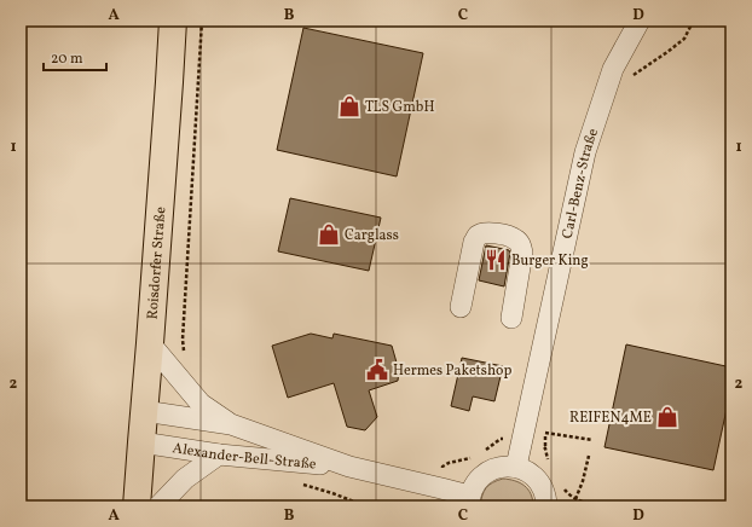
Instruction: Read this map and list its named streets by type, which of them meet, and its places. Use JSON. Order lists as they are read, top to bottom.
{
  "streets": {
    "main road": ["Roisdorfer Straße"],
    "street": ["Carl-Benz-Straße", "Alexander-Bell-Straße"]
  },
  "crossings": [
    ["Carl-Benz-Straße", "Alexander-Bell-Straße"],
    ["Roisdorfer Straße", "Alexander-Bell-Straße"]
  ],
  "places": {
    "shop": ["TLS GmbH", "Carglass", "REIFEN4ME"],
    "restaurant": ["Burger King"],
    "public building": ["Hermes Paketshop"]
  },
  "scale_bar": "20 m",
  "grid": {
    "columns": [
      "A",
      "B",
      "C",
      "D"
    ],
    "rows": ["1", "2"]
  }
}
